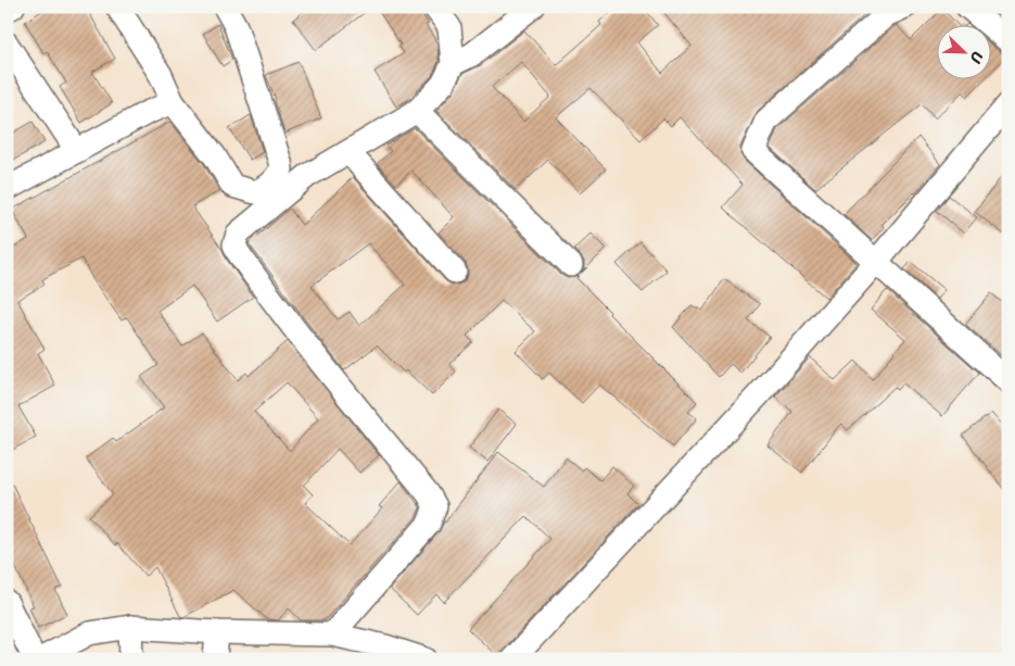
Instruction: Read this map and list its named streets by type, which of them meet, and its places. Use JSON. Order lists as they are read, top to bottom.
{
  "north": "bottom right"
}
